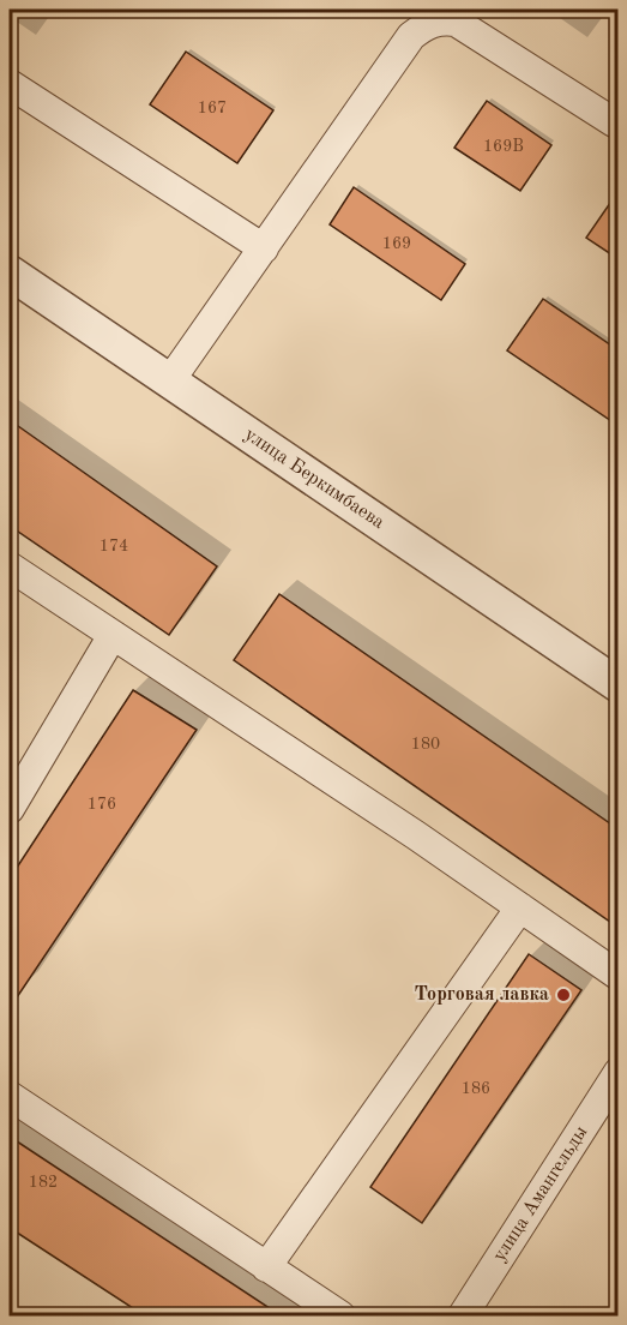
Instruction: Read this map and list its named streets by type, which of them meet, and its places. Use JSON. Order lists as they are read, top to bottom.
{
  "streets": {
    "street": ["улица Беркимбаева", "улица Амангельды"]
  },
  "places": ["Торговая лавка"],
  "house_numbers": [
    "167",
    "169В",
    "169",
    "174",
    "180",
    "176",
    "186",
    "182"
  ]
}
